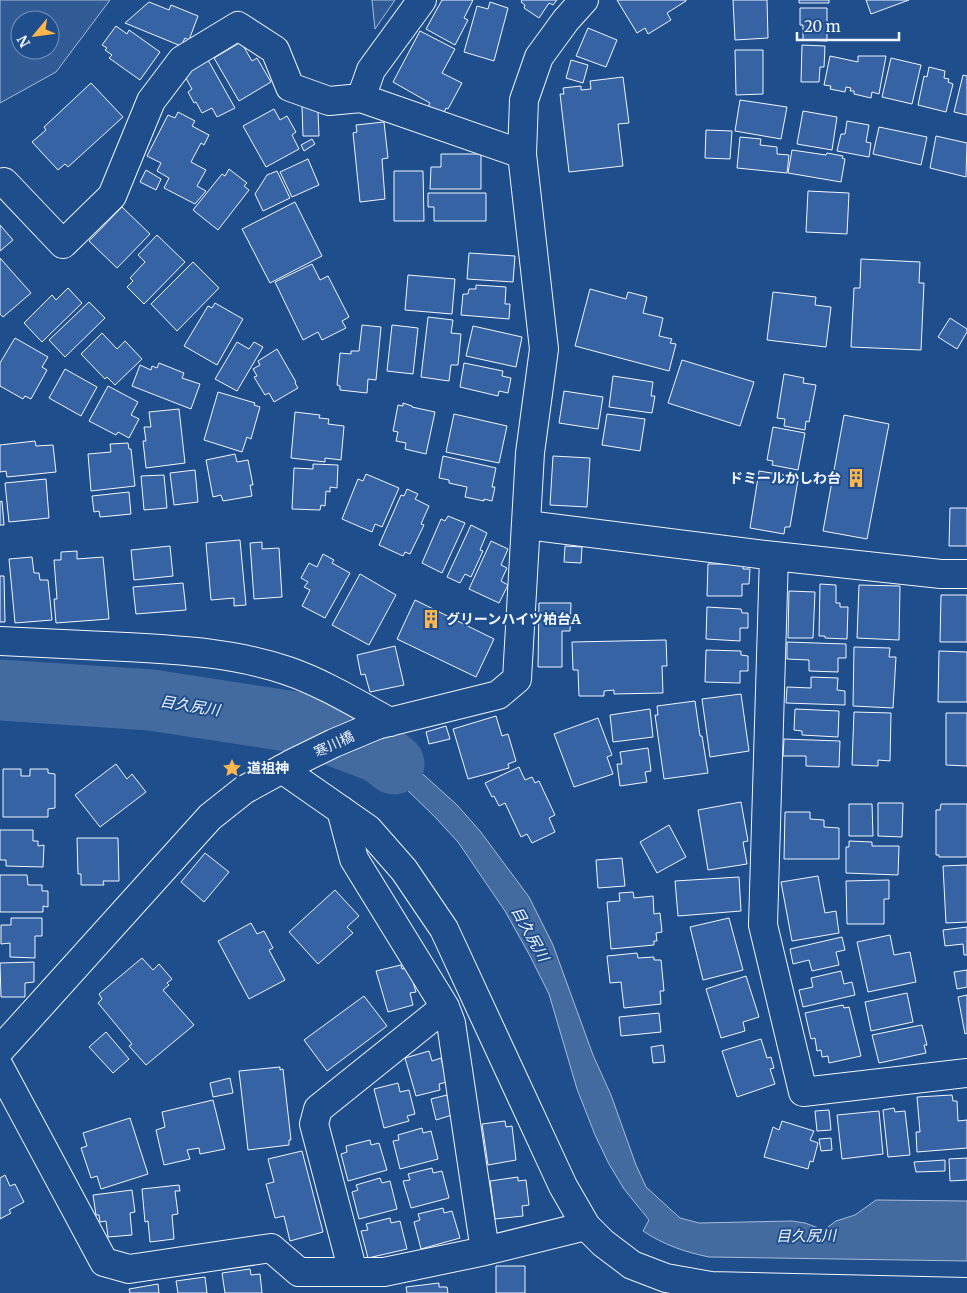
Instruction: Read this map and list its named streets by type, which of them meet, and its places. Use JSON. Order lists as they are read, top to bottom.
{
  "streets": {
    "street": ["寒川橋"]
  },
  "water": ["目久尻川"],
  "places": {
    "building": ["ドミールかしわ台", "グリーンハイツ柏台A"],
    "place": ["道祖神"]
  },
  "scale_bar": "20 m",
  "north": "bottom left"
}
